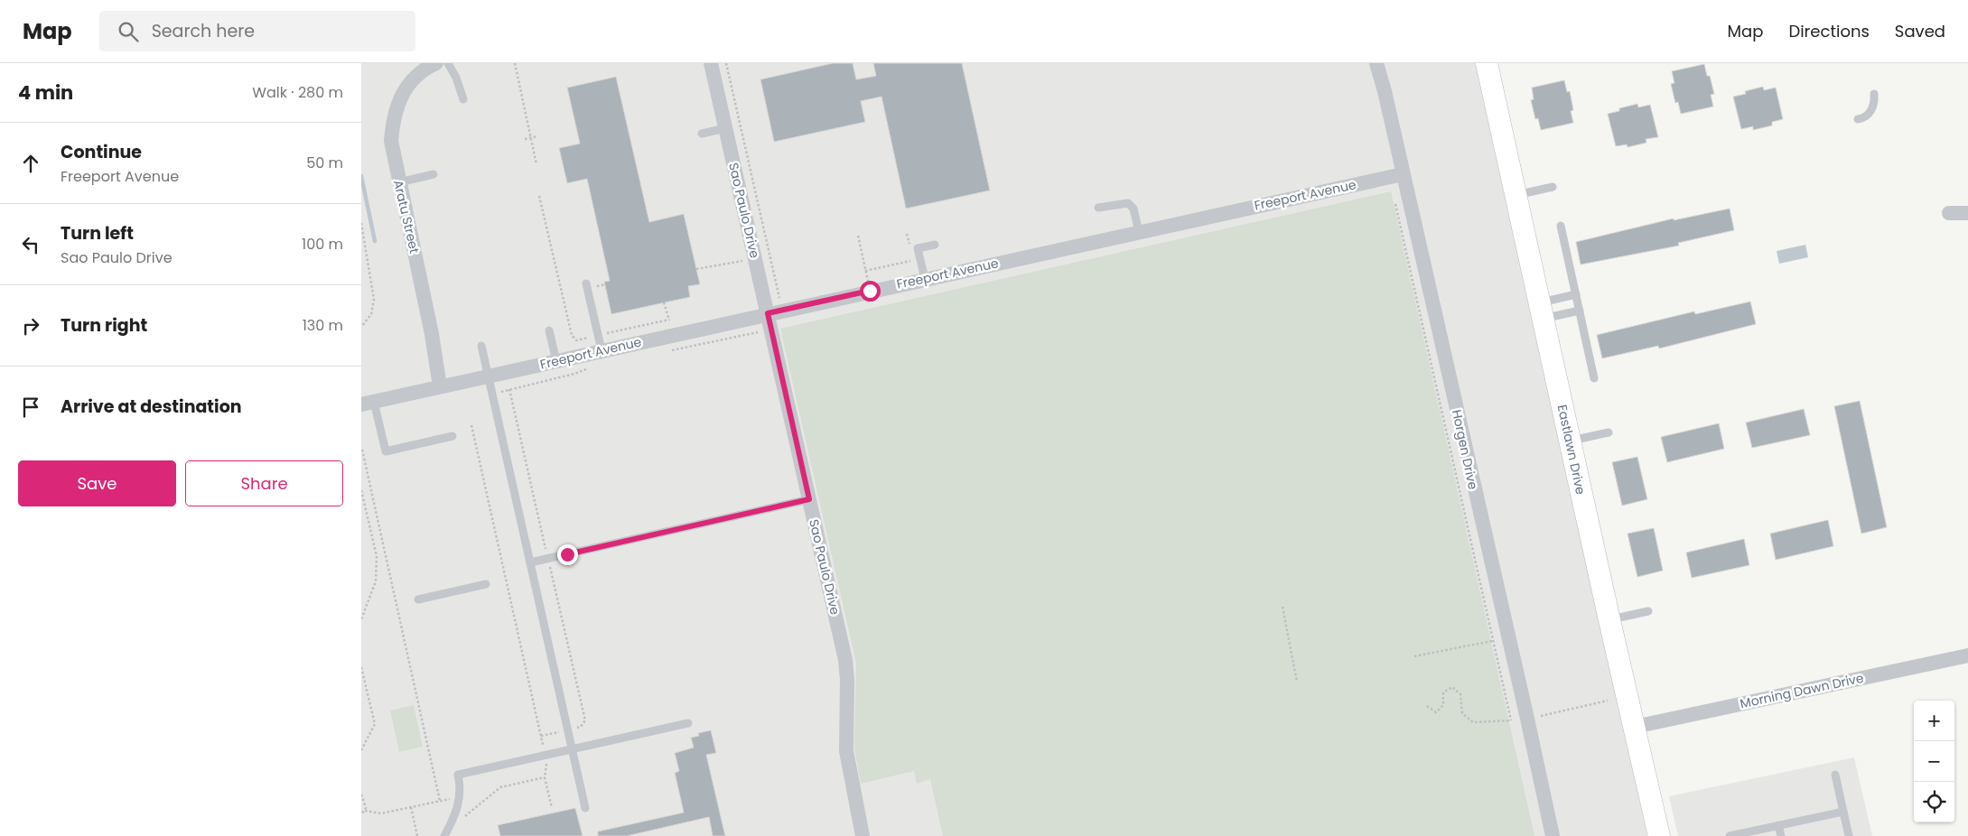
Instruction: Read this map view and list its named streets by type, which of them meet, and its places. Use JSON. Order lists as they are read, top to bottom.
{
  "streets": {
    "street": [
      "Freeport Avenue",
      "Sao Paulo Drive",
      "Aratu Street",
      "Horgen Drive",
      "Eastlawn Drive",
      "Morning Dawn Drive"
    ]
  },
  "crossings": [
    ["Freeport Avenue", "Sao Paulo Drive"],
    ["Freeport Avenue", "Aratu Street"],
    ["Freeport Avenue", "Horgen Drive"],
    ["Eastlawn Drive", "Morning Dawn Drive"]
  ],
  "page": {
    "header": "Map",
    "search": "Search here",
    "nav": ["Map", "Directions", "Saved"],
    "heading": ["4 min", "Walk · 280 m"],
    "list": [
      ["Continue", "Freeport Avenue", "50 m"],
      ["Turn left", "Sao Paulo Drive", "100 m"],
      ["Turn right", "130 m"],
      "Arrive at destination"
    ],
    "buttons": ["Save", "Share"],
    "map_buttons": ["+", "−"]
  }
}
